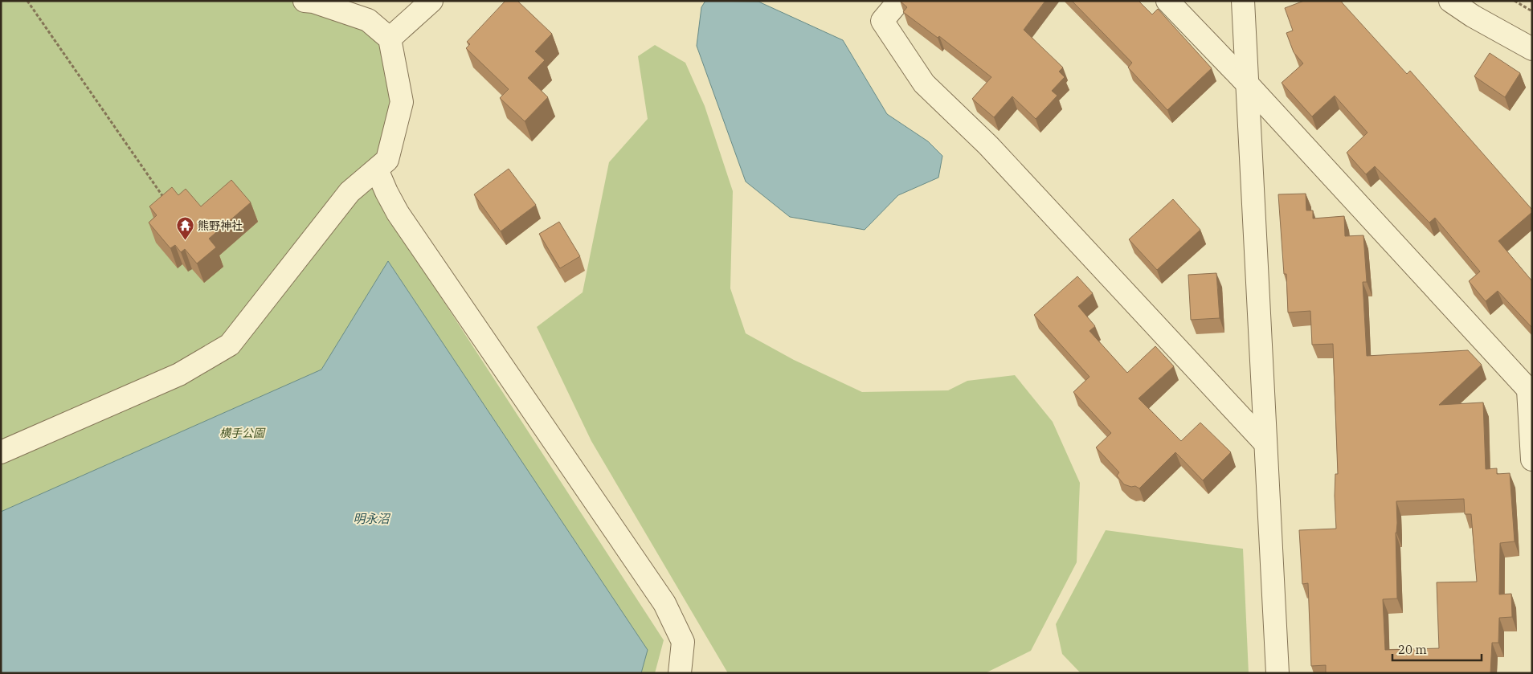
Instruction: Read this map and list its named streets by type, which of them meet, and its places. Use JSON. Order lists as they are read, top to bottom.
{
  "water": ["明永沼"],
  "parks": ["横手公園"],
  "places": {
    "temple": ["熊野神社"]
  },
  "scale_bar": "20 m"
}
